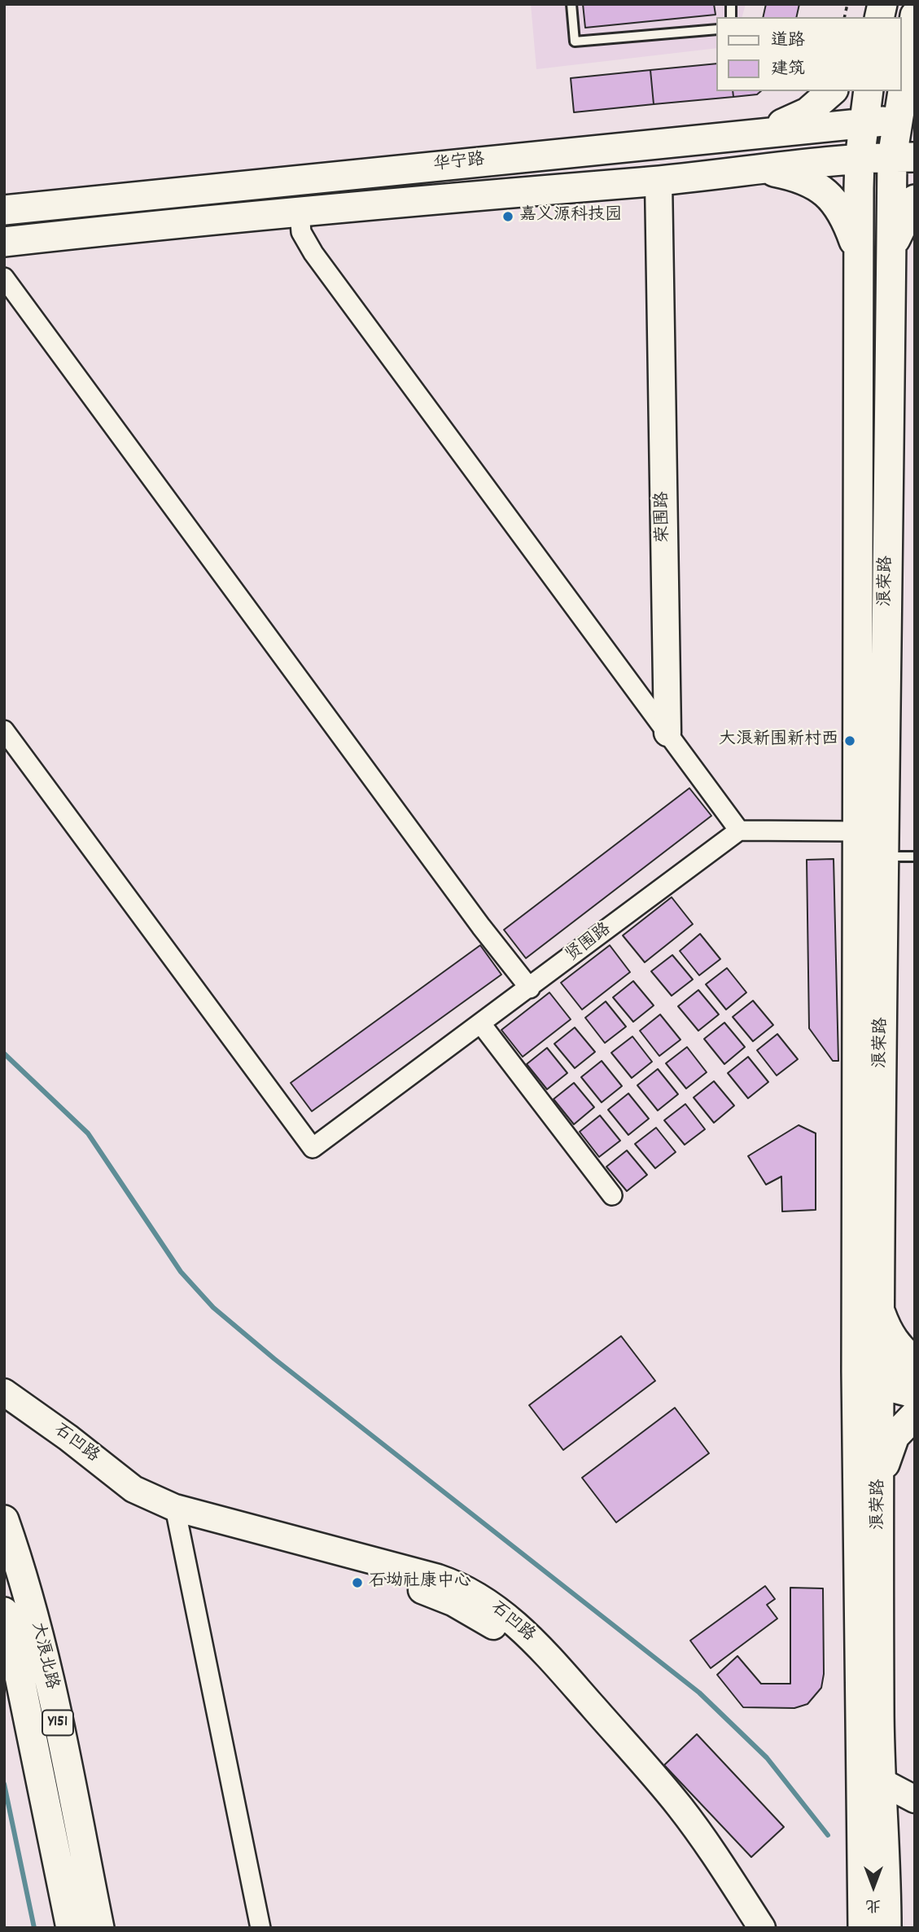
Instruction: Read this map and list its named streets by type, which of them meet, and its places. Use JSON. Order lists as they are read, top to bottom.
{
  "streets": {
    "main road": [
      "华宁路",
      "荣围路",
      "浪荣路",
      "石凹路",
      "大浪北路",
      "Y151"
    ],
    "street": ["贤围路"]
  },
  "crossings": [
    ["华宁路", "荣围路"],
    ["华宁路", "浪荣路"]
  ],
  "places": ["嘉义源科技园", "大浪新围新村西", "石坳社康中心"],
  "legend": ["道路", "建筑"],
  "north": "bottom"
}
